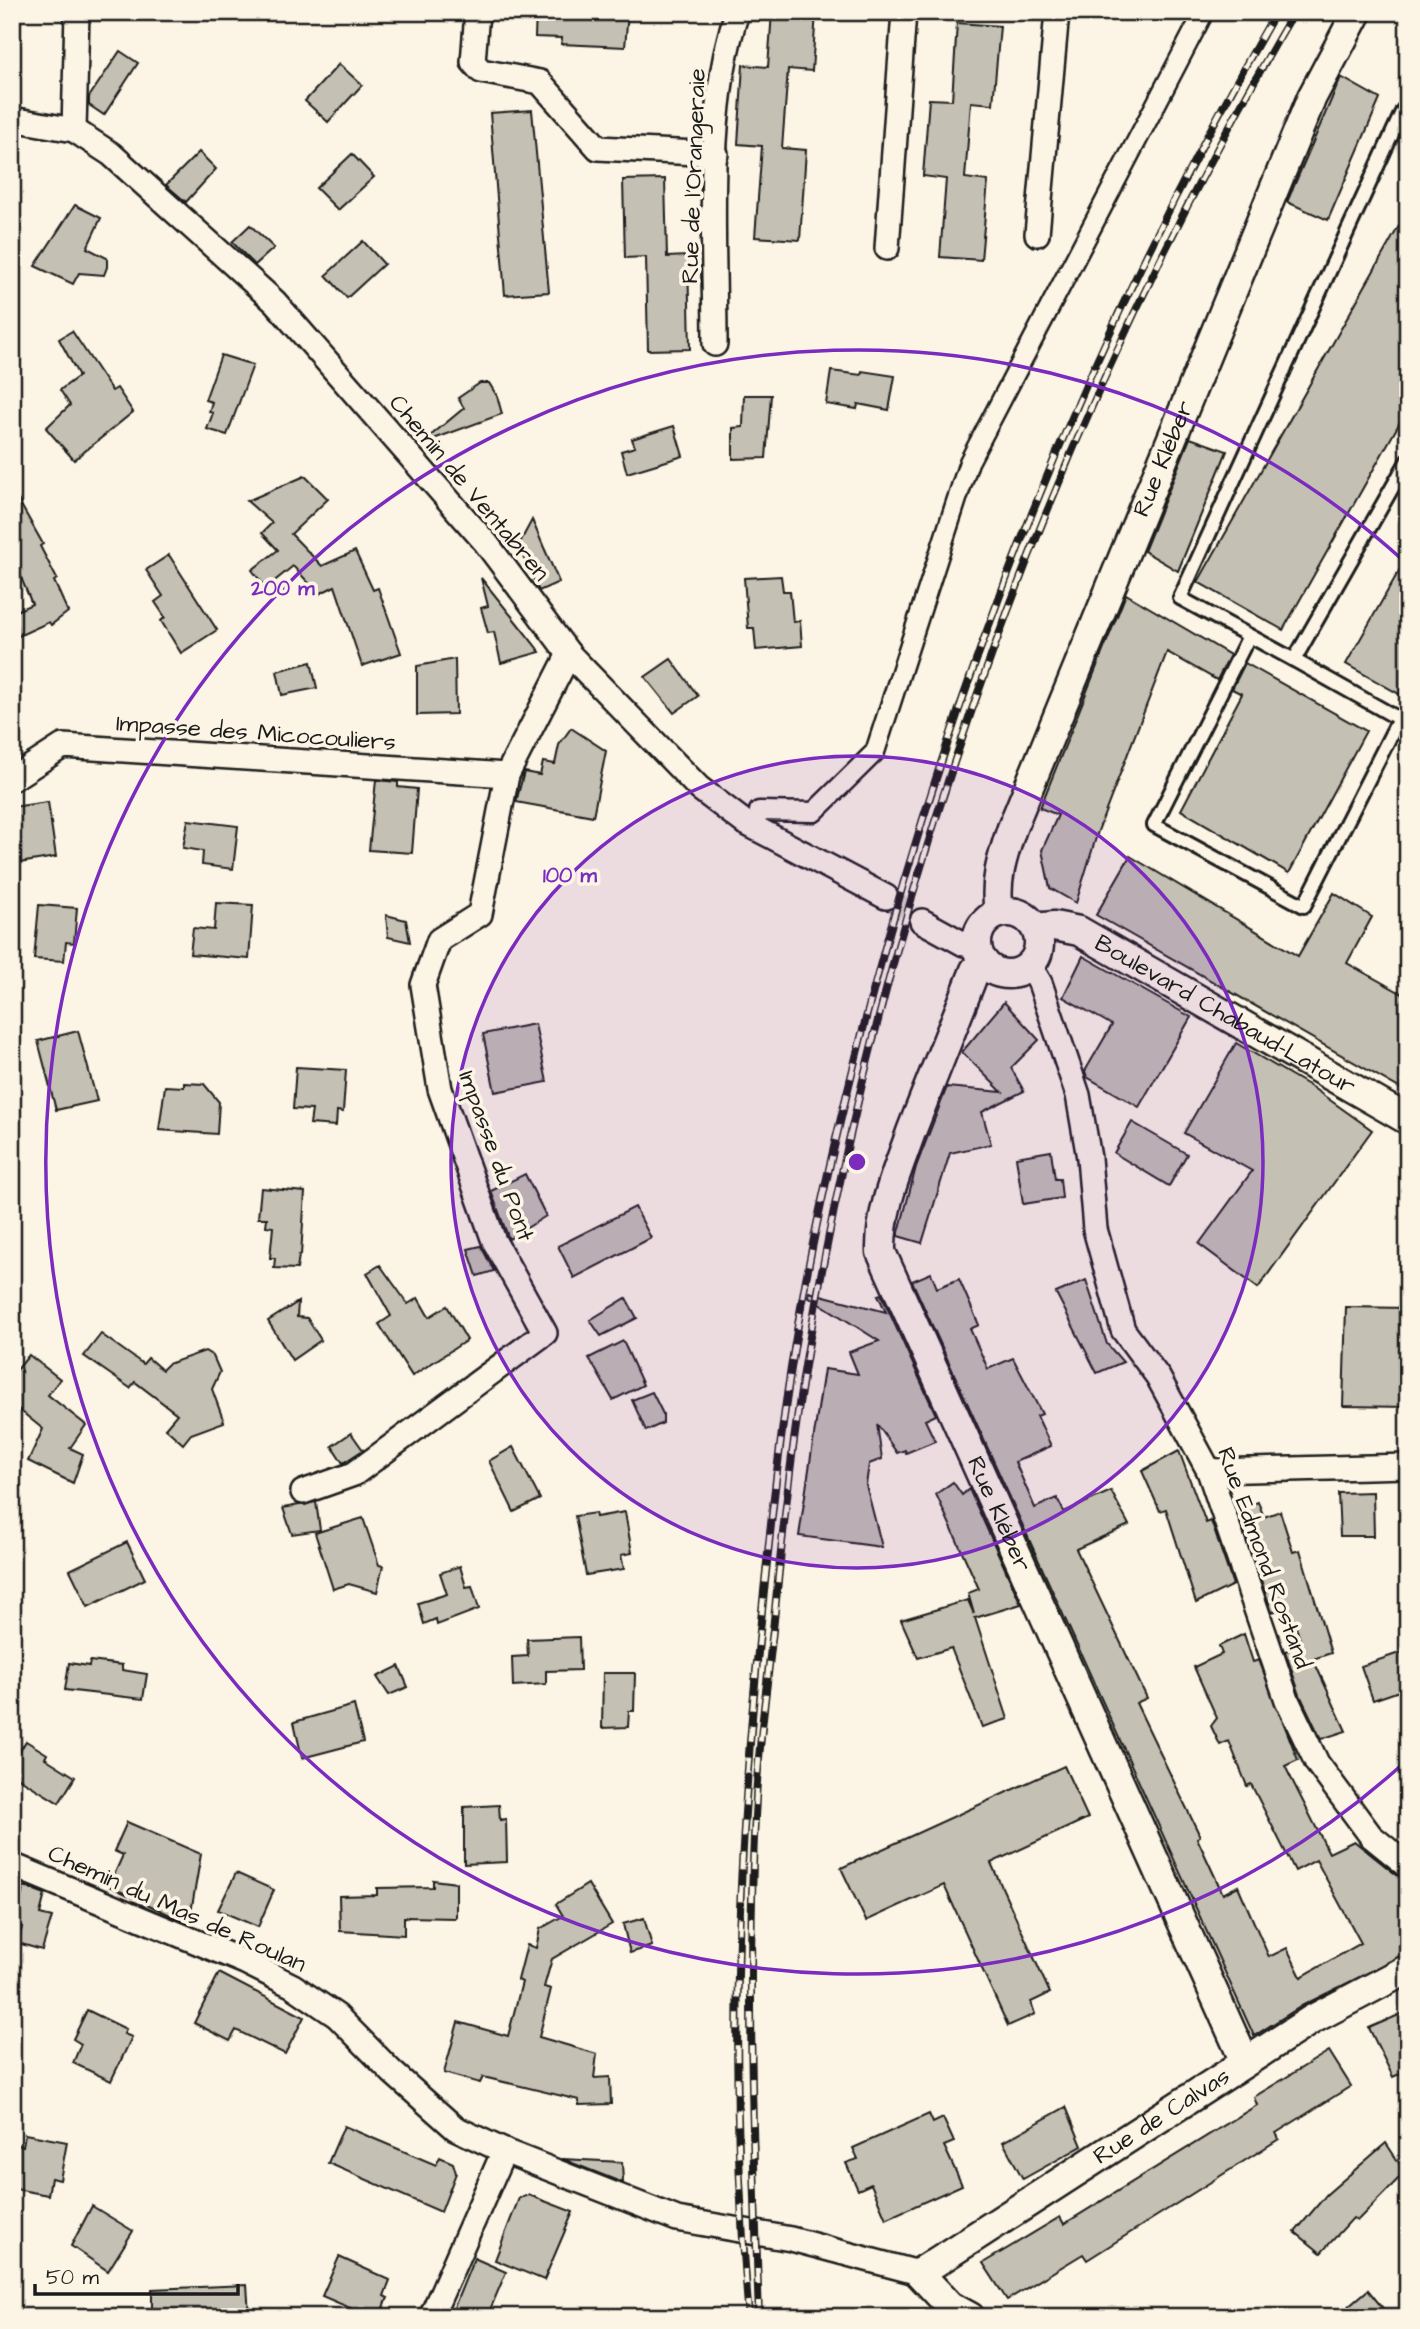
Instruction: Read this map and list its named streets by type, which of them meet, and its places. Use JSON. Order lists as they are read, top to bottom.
{
  "streets": {
    "street": [
      "Rue de l'Orangeraie",
      "Rue Kléber",
      "Chemin de Ventabren",
      "Impasse des Micocouliers",
      "Boulevard Chabaud-Latour",
      "Impasse du Pont",
      "Rue Edmond Rostand",
      "Chemin du Mas de Roulan",
      "Rue de Calvas"
    ]
  },
  "crossings": [
    ["Rue Kléber", "Boulevard Chabaud-Latour"],
    ["Rue Kléber", "Rue Edmond Rostand"],
    ["Rue Kléber", "Rue de Calvas"],
    ["Chemin de Ventabren", "Impasse du Pont"],
    ["Impasse des Micocouliers", "Impasse du Pont"],
    ["Boulevard Chabaud-Latour", "Rue Edmond Rostand"],
    ["Chemin du Mas de Roulan", "Rue de Calvas"]
  ],
  "scale_bar": "50 m",
  "rings": ["200 m", "100 m"]
}
